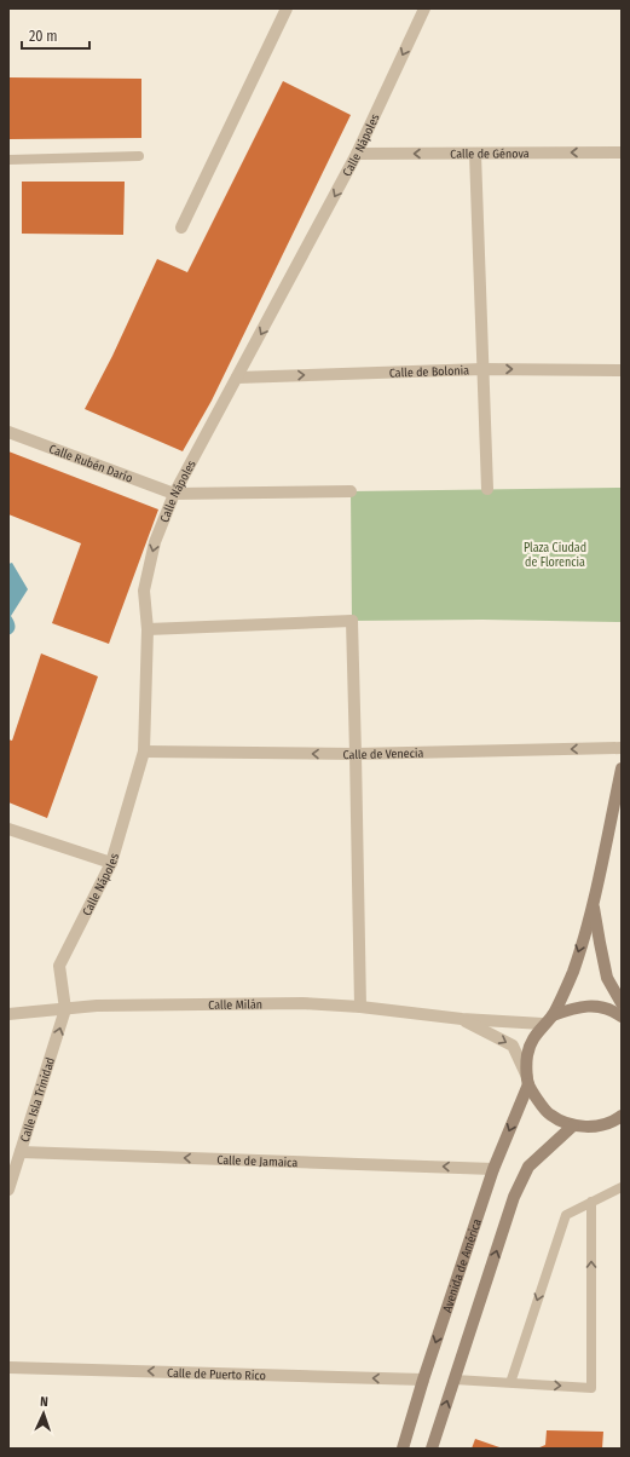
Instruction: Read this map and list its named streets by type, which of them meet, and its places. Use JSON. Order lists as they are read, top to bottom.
{
  "streets": {
    "main road": ["Avenida de América"],
    "street": [
      "Calle Nápoles",
      "Calle de Génova",
      "Calle de Bolonia",
      "Calle Rubén Darío",
      "Calle de Venecia",
      "Calle Milán",
      "Calle Isla Trinidad",
      "Calle de Jamaica",
      "Calle de Puerto Rico"
    ]
  },
  "crossings": [
    ["Calle Nápoles", "Calle de Génova"],
    ["Calle Nápoles", "Calle de Bolonia"],
    ["Calle Nápoles", "Calle Rubén Darío"],
    ["Calle Nápoles", "Calle de Venecia"],
    ["Calle Nápoles", "Calle Milán"],
    ["Calle Nápoles", "Calle Isla Trinidad"],
    ["Calle Milán", "Calle Isla Trinidad"],
    ["Calle Isla Trinidad", "Calle de Jamaica"],
    ["Calle de Jamaica", "Avenida de América"],
    ["Avenida de América", "Calle de Puerto Rico"]
  ],
  "one_way": [
    "Calle Nápoles",
    "Calle de Génova",
    "Calle de Bolonia",
    "Calle de Venecia",
    "Calle Isla Trinidad",
    "Calle de Jamaica",
    "Calle de Puerto Rico"
  ],
  "parks": ["Plaza Ciudad de Florencia"],
  "scale_bar": "20 m",
  "north": "top"
}
